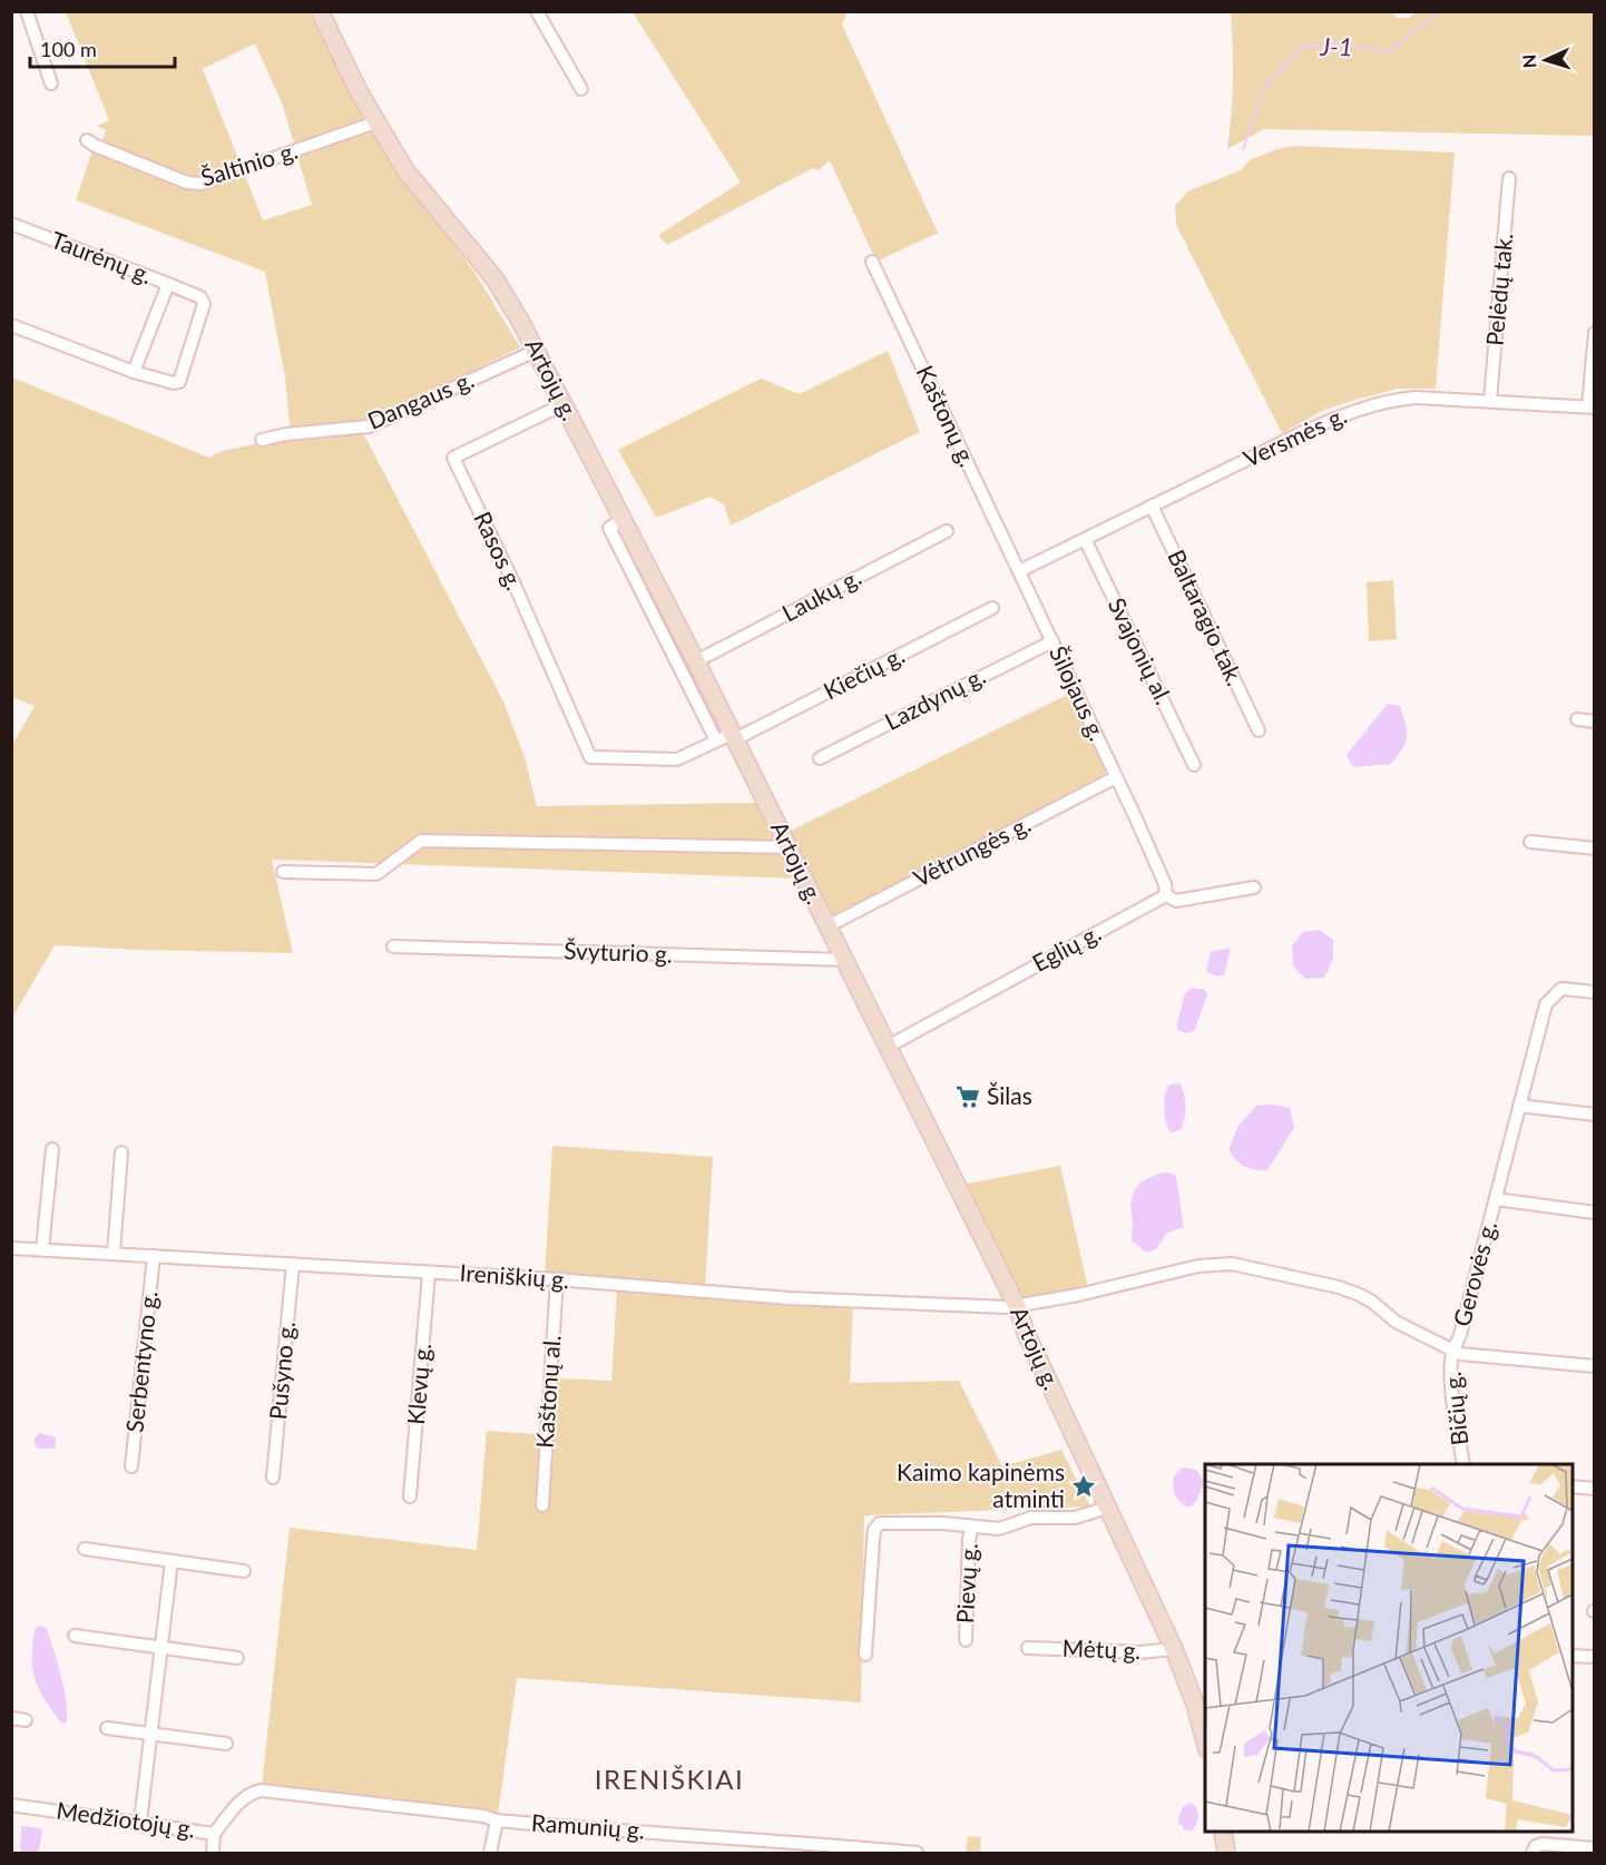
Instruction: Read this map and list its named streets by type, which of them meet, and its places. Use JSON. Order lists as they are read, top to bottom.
{
  "streets": {
    "main road": ["Artojų g."],
    "street": [
      "Šaltinio g.",
      "Taurėnų g.",
      "Pelėdų tak.",
      "Dangaus g.",
      "Kaštonų g.",
      "Versmės g.",
      "Rasos g.",
      "Laukų g.",
      "Baltaragio tak.",
      "Svajonių al.",
      "Kiečių g.",
      "Šilojaus g.",
      "Lazdynų g.",
      "Vėtrungės g.",
      "Eglių g.",
      "Švyturio g.",
      "Gerovės g.",
      "Ireniškių g.",
      "Serbentyno g.",
      "Pušyno g.",
      "Klevų g.",
      "Kaštonų al.",
      "Bičių g.",
      "Pievų g.",
      "Mėtų g.",
      "Medžiotojų g.",
      "Ramunių g."
    ]
  },
  "crossings": [
    ["Šaltinio g.", "Artojų g."],
    ["Pelėdų tak.", "Versmės g."],
    ["Artojų g.", "Dangaus g."],
    ["Artojų g.", "Rasos g."],
    ["Artojų g.", "Laukų g."],
    ["Artojų g.", "Kiečių g."],
    ["Artojų g.", "Vėtrungės g."],
    ["Artojų g.", "Eglių g."],
    ["Artojų g.", "Švyturio g."],
    ["Artojų g.", "Gerovės g."],
    ["Artojų g.", "Ireniškių g."],
    ["Artojų g.", "Mėtų g."],
    ["Kaštonų g.", "Versmės g."],
    ["Kaštonų g.", "Šilojaus g."],
    ["Versmės g.", "Baltaragio tak."],
    ["Versmės g.", "Svajonių al."],
    ["Versmės g.", "Šilojaus g."],
    ["Rasos g.", "Kiečių g."],
    ["Šilojaus g.", "Lazdynų g."],
    ["Šilojaus g.", "Vėtrungės g."],
    ["Šilojaus g.", "Eglių g."],
    ["Gerovės g.", "Ireniškių g."],
    ["Gerovės g.", "Bičių g."],
    ["Ireniškių g.", "Serbentyno g."],
    ["Ireniškių g.", "Pušyno g."],
    ["Ireniškių g.", "Klevų g."],
    ["Ireniškių g.", "Kaštonų al."],
    ["Medžiotojų g.", "Ramunių g."]
  ],
  "districts": ["IRENIŠKIAI"],
  "water": ["J-1"],
  "places": {
    "supermarket": ["Šilas"],
    "place": ["Kaimo kapinėms atminti"]
  },
  "scale_bar": "100 m",
  "north": "left"
}
